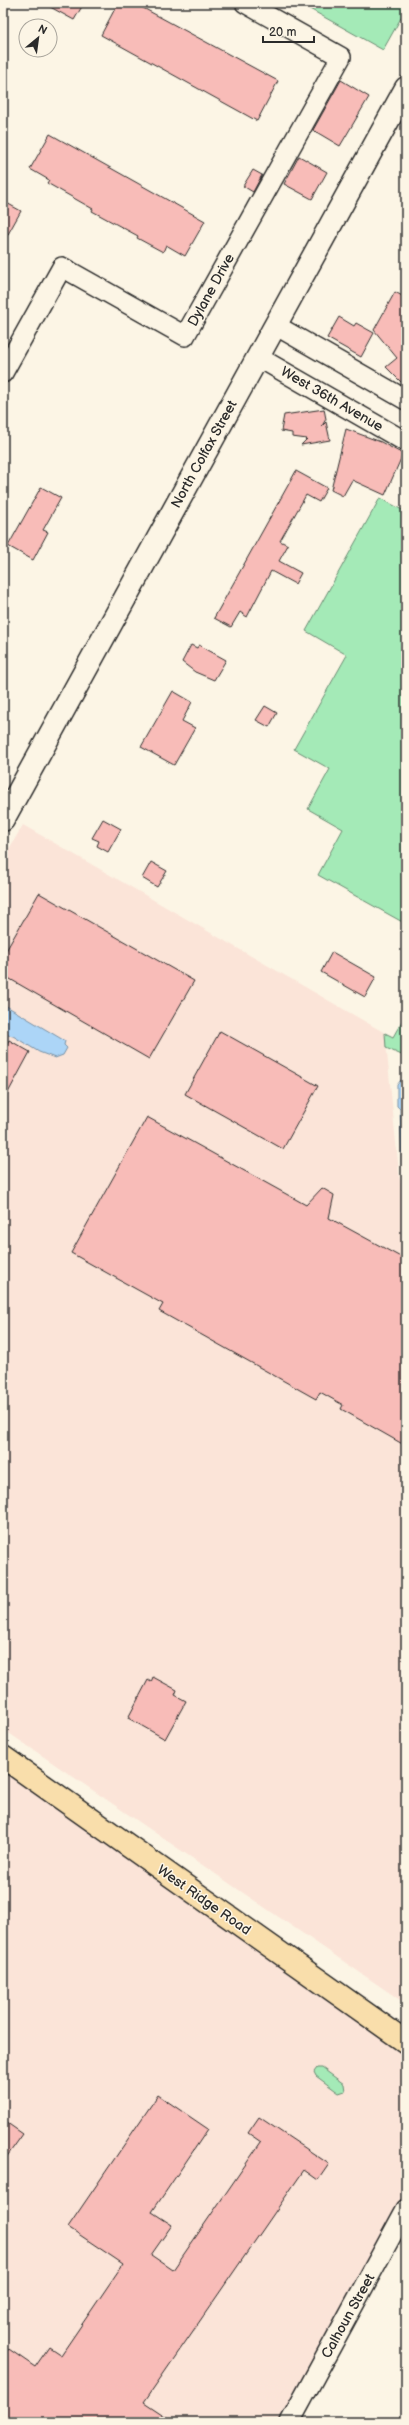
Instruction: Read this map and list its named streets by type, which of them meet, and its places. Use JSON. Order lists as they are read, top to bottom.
{
  "streets": {
    "main road": ["West Ridge Road"],
    "street": [
      "Dylane Drive",
      "West 36th Avenue",
      "North Colfax Street",
      "Calhoun Street"
    ]
  },
  "crossings": [
    ["West 36th Avenue", "North Colfax Street"]
  ],
  "scale_bar": "20 m",
  "north": "top right"
}
